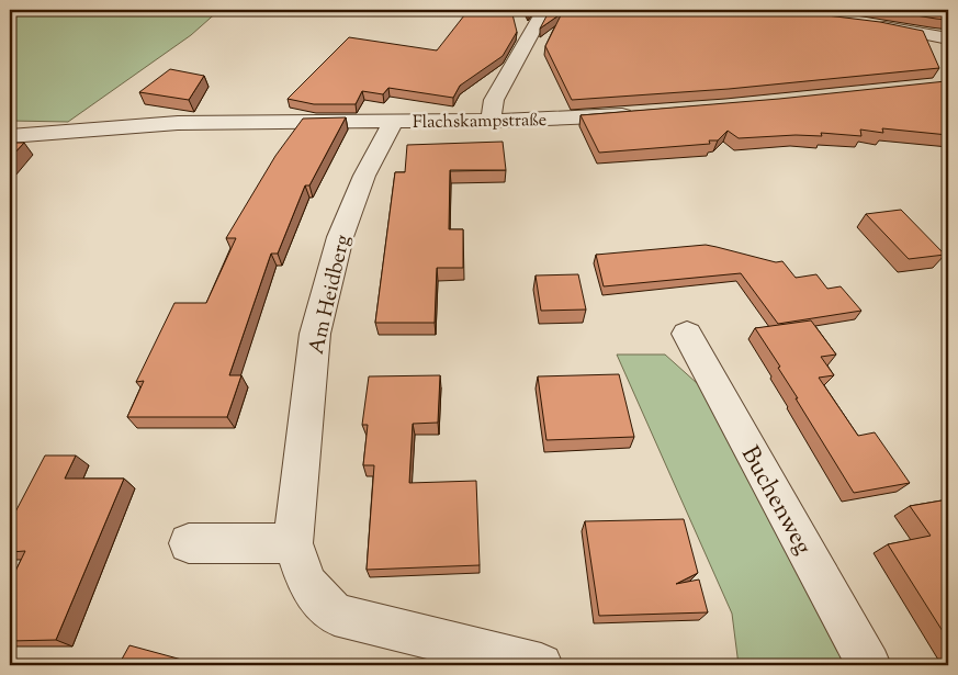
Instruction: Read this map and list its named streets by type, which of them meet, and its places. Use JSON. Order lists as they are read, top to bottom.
{
  "streets": {
    "street": ["Flachskampstraße", "Am Heidberg", "Buchenweg"]
  },
  "crossings": [
    ["Flachskampstraße", "Am Heidberg"]
  ]
}
